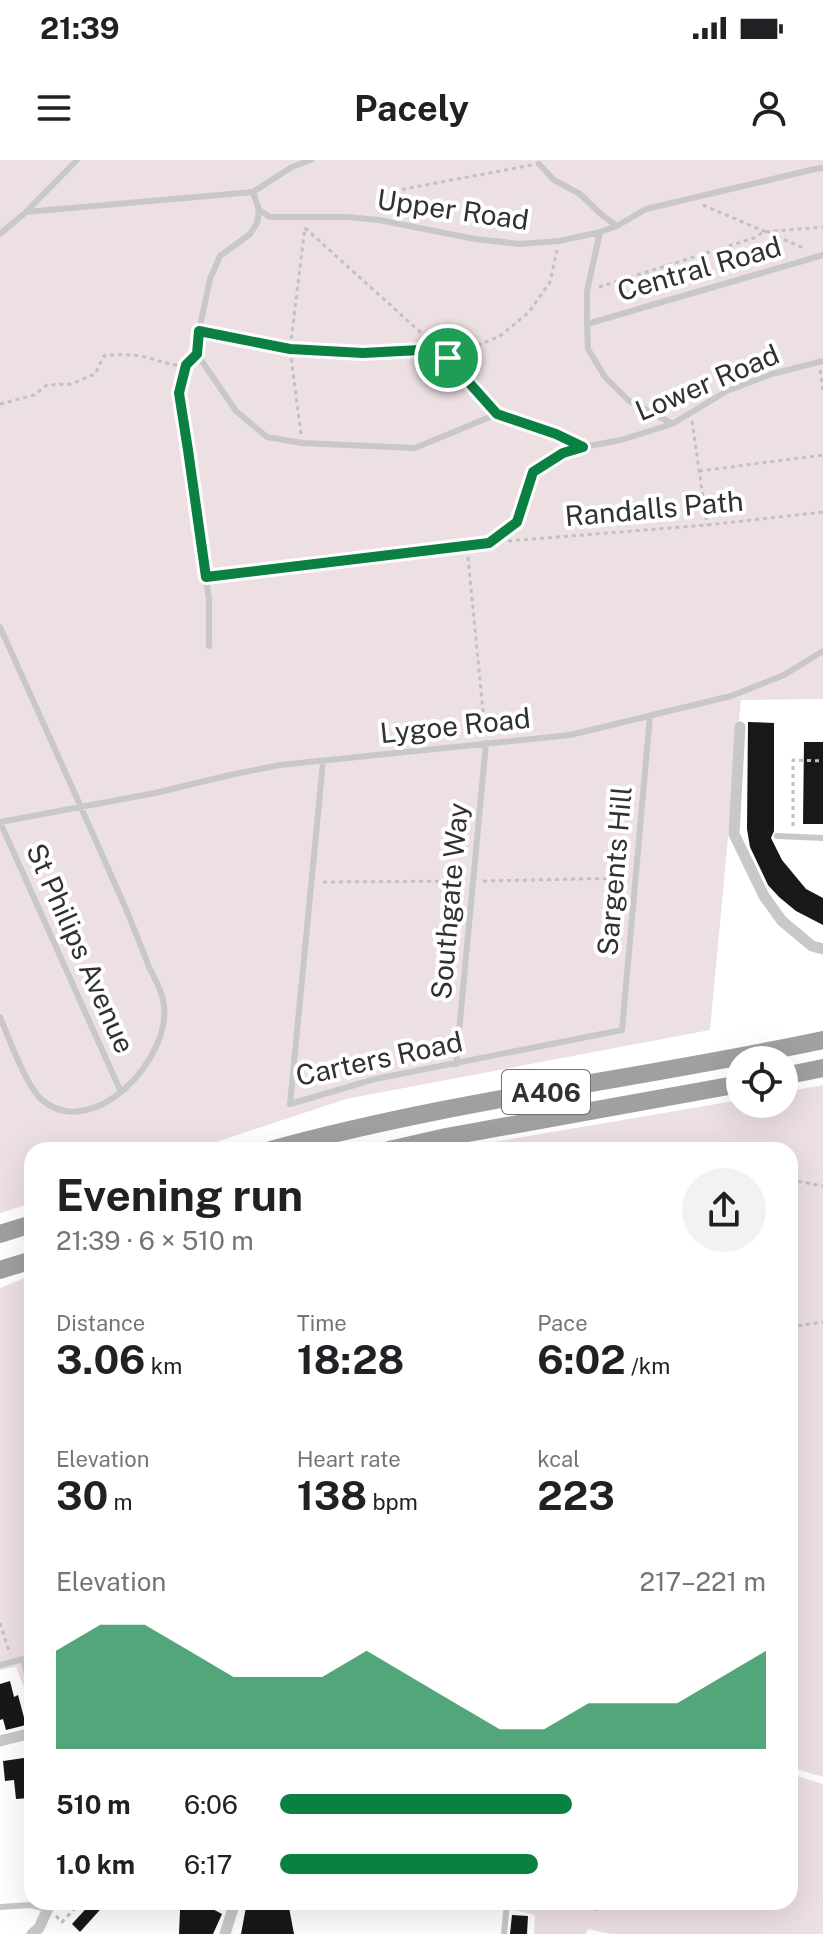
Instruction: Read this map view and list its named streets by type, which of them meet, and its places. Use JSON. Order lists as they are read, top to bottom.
{
  "streets": {
    "highway": ["A406"],
    "lane": [
      "Upper Road",
      "Central Road",
      "Lower Road",
      "Lygoe Road",
      "Sargents Hill",
      "Southgate Way",
      "St Philips Avenue",
      "Carters Road"
    ],
    "path": ["Randalls Path"]
  },
  "crossings": [
    ["Lower Road", "Randalls Path"],
    ["Lygoe Road", "Sargents Hill"],
    ["Lygoe Road", "Southgate Way"],
    ["Lygoe Road", "St Philips Avenue"],
    ["Lygoe Road", "Carters Road"],
    ["Sargents Hill", "Carters Road"],
    ["Southgate Way", "Carters Road"]
  ],
  "page": {
    "status": "21:39",
    "header": "Pacely",
    "heading": ["Evening run", "21:39 · 6 × 510 m"],
    "stats": [
      ["Distance", "3.06 km"],
      ["Time", "18:28"],
      ["Pace", "6:02 /km"],
      ["Elevation", "30 m"],
      ["Heart rate", "138 bpm"],
      ["kcal", "223"]
    ],
    "chart": ["Elevation", "217–221 m"],
    "list": [
      {
        "name": "510 m",
        "note": "6:06"
      },
      {
        "name": "1.0 km",
        "note": "6:17"
      }
    ]
  }
}
